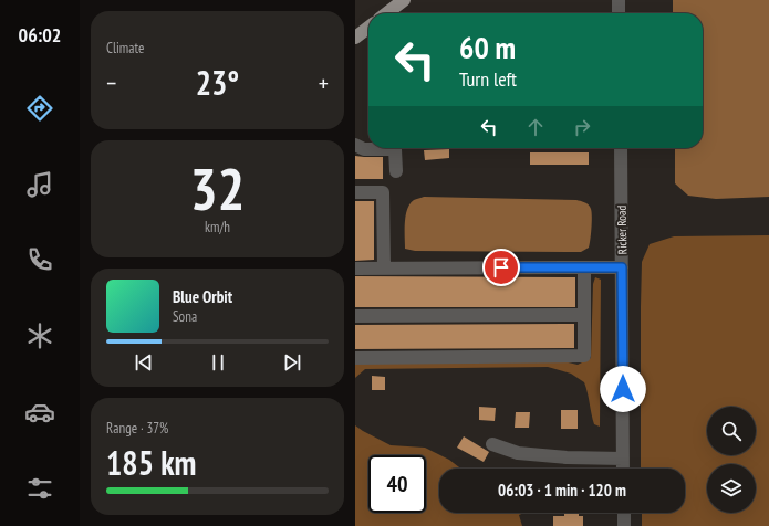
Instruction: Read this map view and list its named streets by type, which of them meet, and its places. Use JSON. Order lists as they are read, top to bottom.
{
  "streets": {
    "street": ["Ricker Road"]
  },
  "page": {
    "tabs": "06:02",
    "tile": [
      "Climate",
      ["32", "km/h"],
      ["Range · 37%", "185 km"]
    ],
    "turn": ["60 m", "Turn left"],
    "heat": ["−", "23°", "+"],
    "song": ["Blue Orbit", "Sona"],
    "limit": "40",
    "trip": "06:03 · 1 min · 120 m"
  }
}
